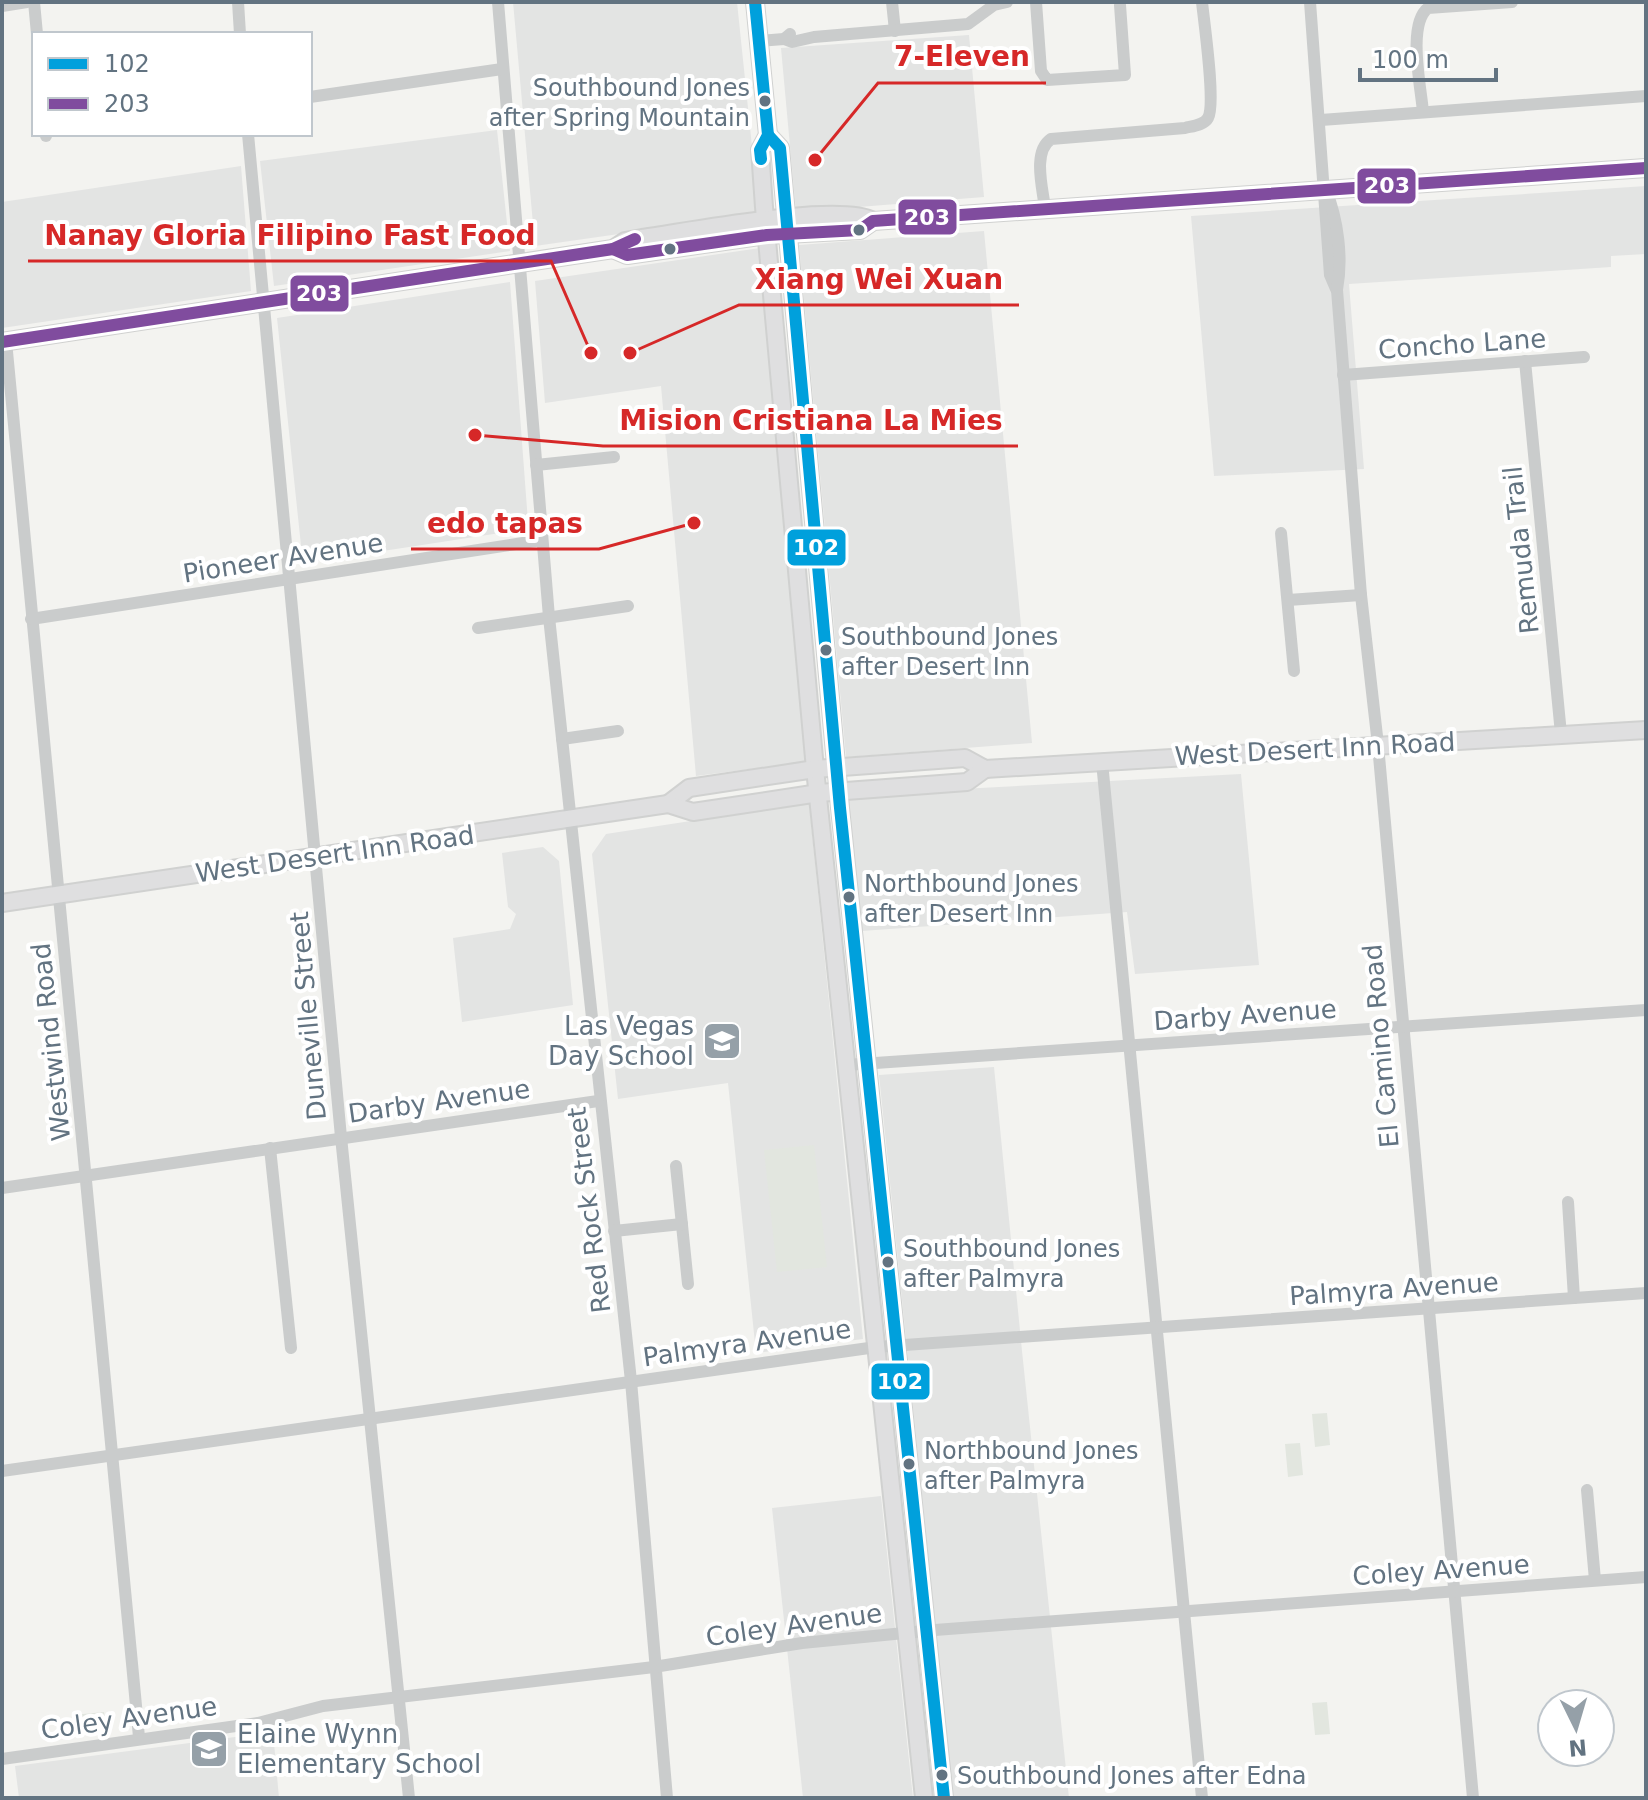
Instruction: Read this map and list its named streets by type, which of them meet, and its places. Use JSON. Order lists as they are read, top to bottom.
{
  "streets": {
    "main road": ["West Desert Inn Road"],
    "street": [
      "Concho Lane",
      "Remuda Trail",
      "Pioneer Avenue",
      "Darby Avenue",
      "Duneville Street",
      "Westwind Road",
      "El Camino Road",
      "Red Rock Street",
      "Palmyra Avenue",
      "Coley Avenue"
    ]
  },
  "crossings": [
    ["Concho Lane", "Remuda Trail"],
    ["Concho Lane", "El Camino Road"],
    ["Remuda Trail", "West Desert Inn Road"],
    ["Pioneer Avenue", "Duneville Street"],
    ["Pioneer Avenue", "Westwind Road"],
    ["Pioneer Avenue", "Red Rock Street"],
    ["West Desert Inn Road", "Duneville Street"],
    ["West Desert Inn Road", "Westwind Road"],
    ["West Desert Inn Road", "El Camino Road"],
    ["West Desert Inn Road", "Red Rock Street"],
    ["Darby Avenue", "Duneville Street"],
    ["Darby Avenue", "Westwind Road"],
    ["Darby Avenue", "El Camino Road"],
    ["Darby Avenue", "Red Rock Street"],
    ["Duneville Street", "Palmyra Avenue"],
    ["Duneville Street", "Coley Avenue"],
    ["Westwind Road", "Palmyra Avenue"],
    ["Westwind Road", "Coley Avenue"],
    ["El Camino Road", "Palmyra Avenue"],
    ["El Camino Road", "Coley Avenue"],
    ["Red Rock Street", "Palmyra Avenue"],
    ["Red Rock Street", "Coley Avenue"]
  ],
  "places": {
    "other": [
      "Southbound Jones after Spring Mountain",
      "7-Eleven",
      "Nanay Gloria Filipino Fast Food",
      "Xiang Wei Xuan",
      "Mision Cristiana La Mies",
      "edo tapas",
      "Southbound Jones after Desert Inn",
      "Northbound Jones after Desert Inn",
      "Southbound Jones after Palmyra",
      "Northbound Jones after Palmyra",
      "Southbound Jones after Edna"
    ],
    "school or university": ["Las Vegas Day School", "Elaine Wynn Elementary School"]
  },
  "lines": ["transit line 102", "transit line 203"],
  "legend": ["102", "203"],
  "scale_bar": "100 m",
  "north": "bottom"
}
